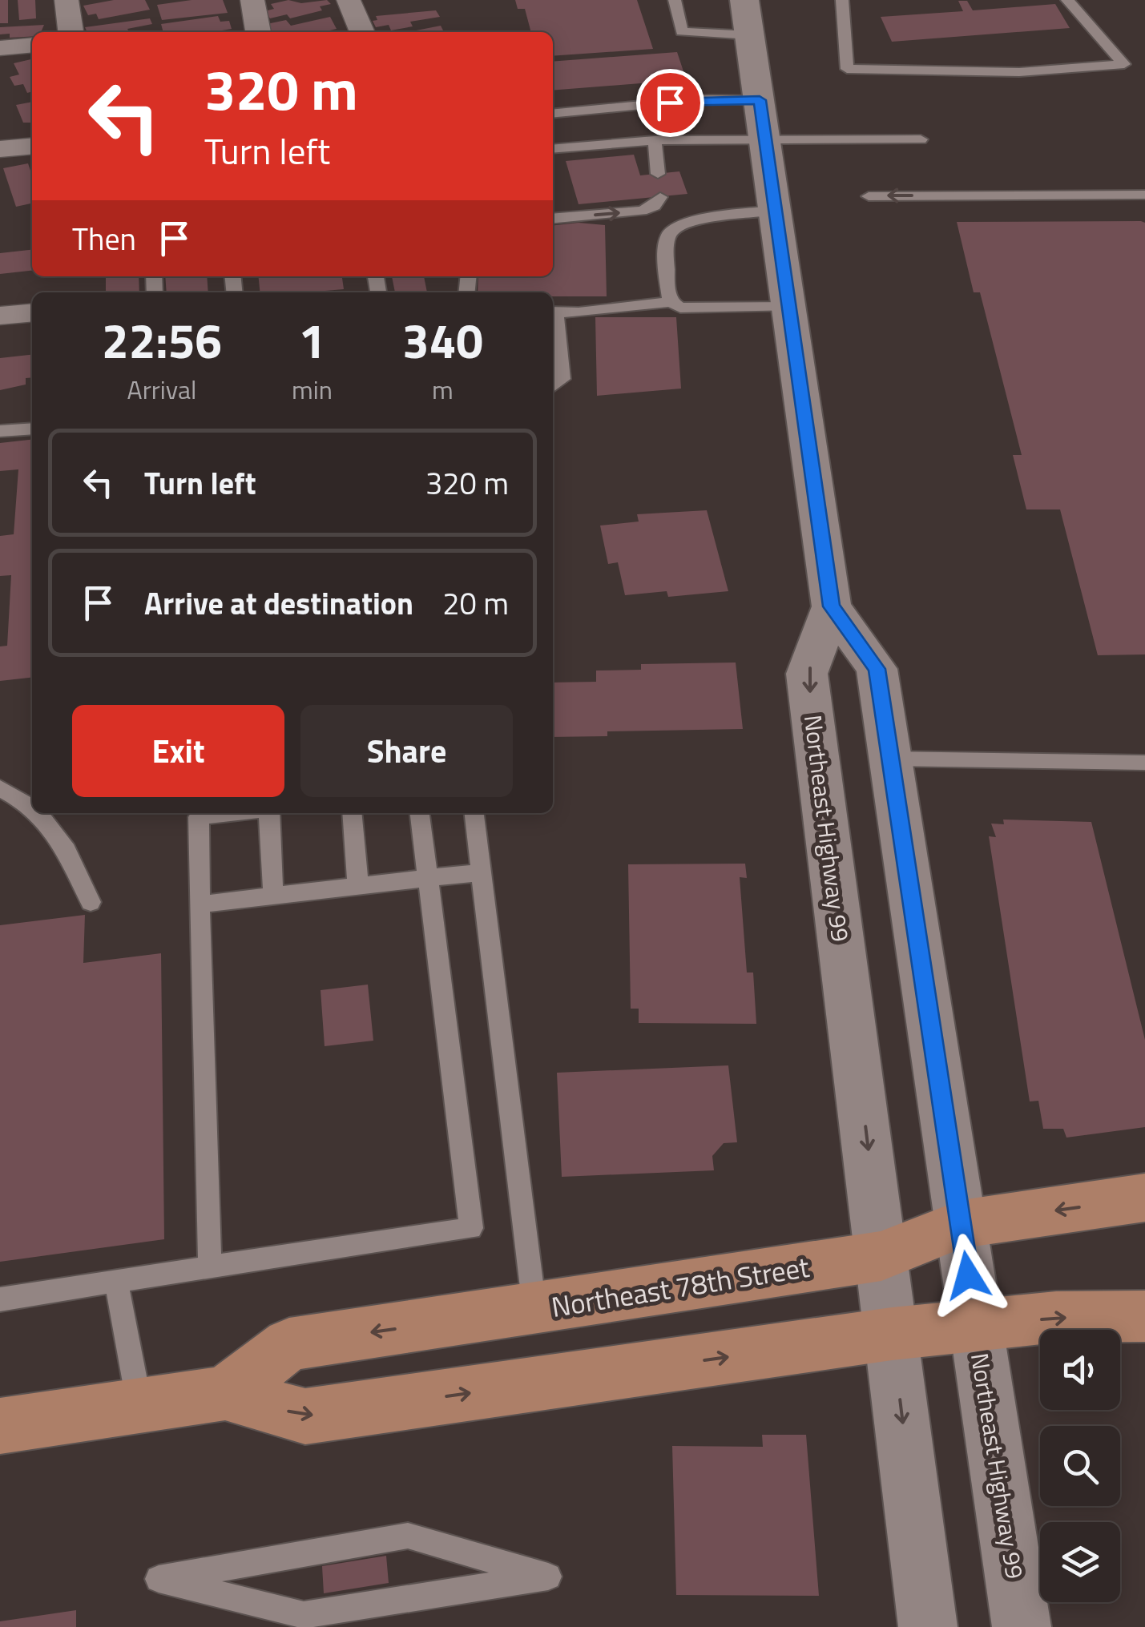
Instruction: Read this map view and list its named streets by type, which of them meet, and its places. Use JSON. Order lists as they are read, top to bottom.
{
  "streets": {
    "main road": ["Northeast Highway 99", "Northeast 78th Street"]
  },
  "crossings": [
    ["Northeast Highway 99", "Northeast 78th Street"]
  ],
  "page": {
    "turn": ["320 m", "Turn left"],
    "then": "Then",
    "eta": [
      "22:56",
      "Arrival",
      "1",
      "min",
      "340",
      "m"
    ],
    "list": [
      {
        "name": "Turn left",
        "value": "320 m"
      },
      {
        "name": "Arrive at destination",
        "value": "20 m"
      }
    ],
    "buttons": ["Exit", "Share"]
  }
}
